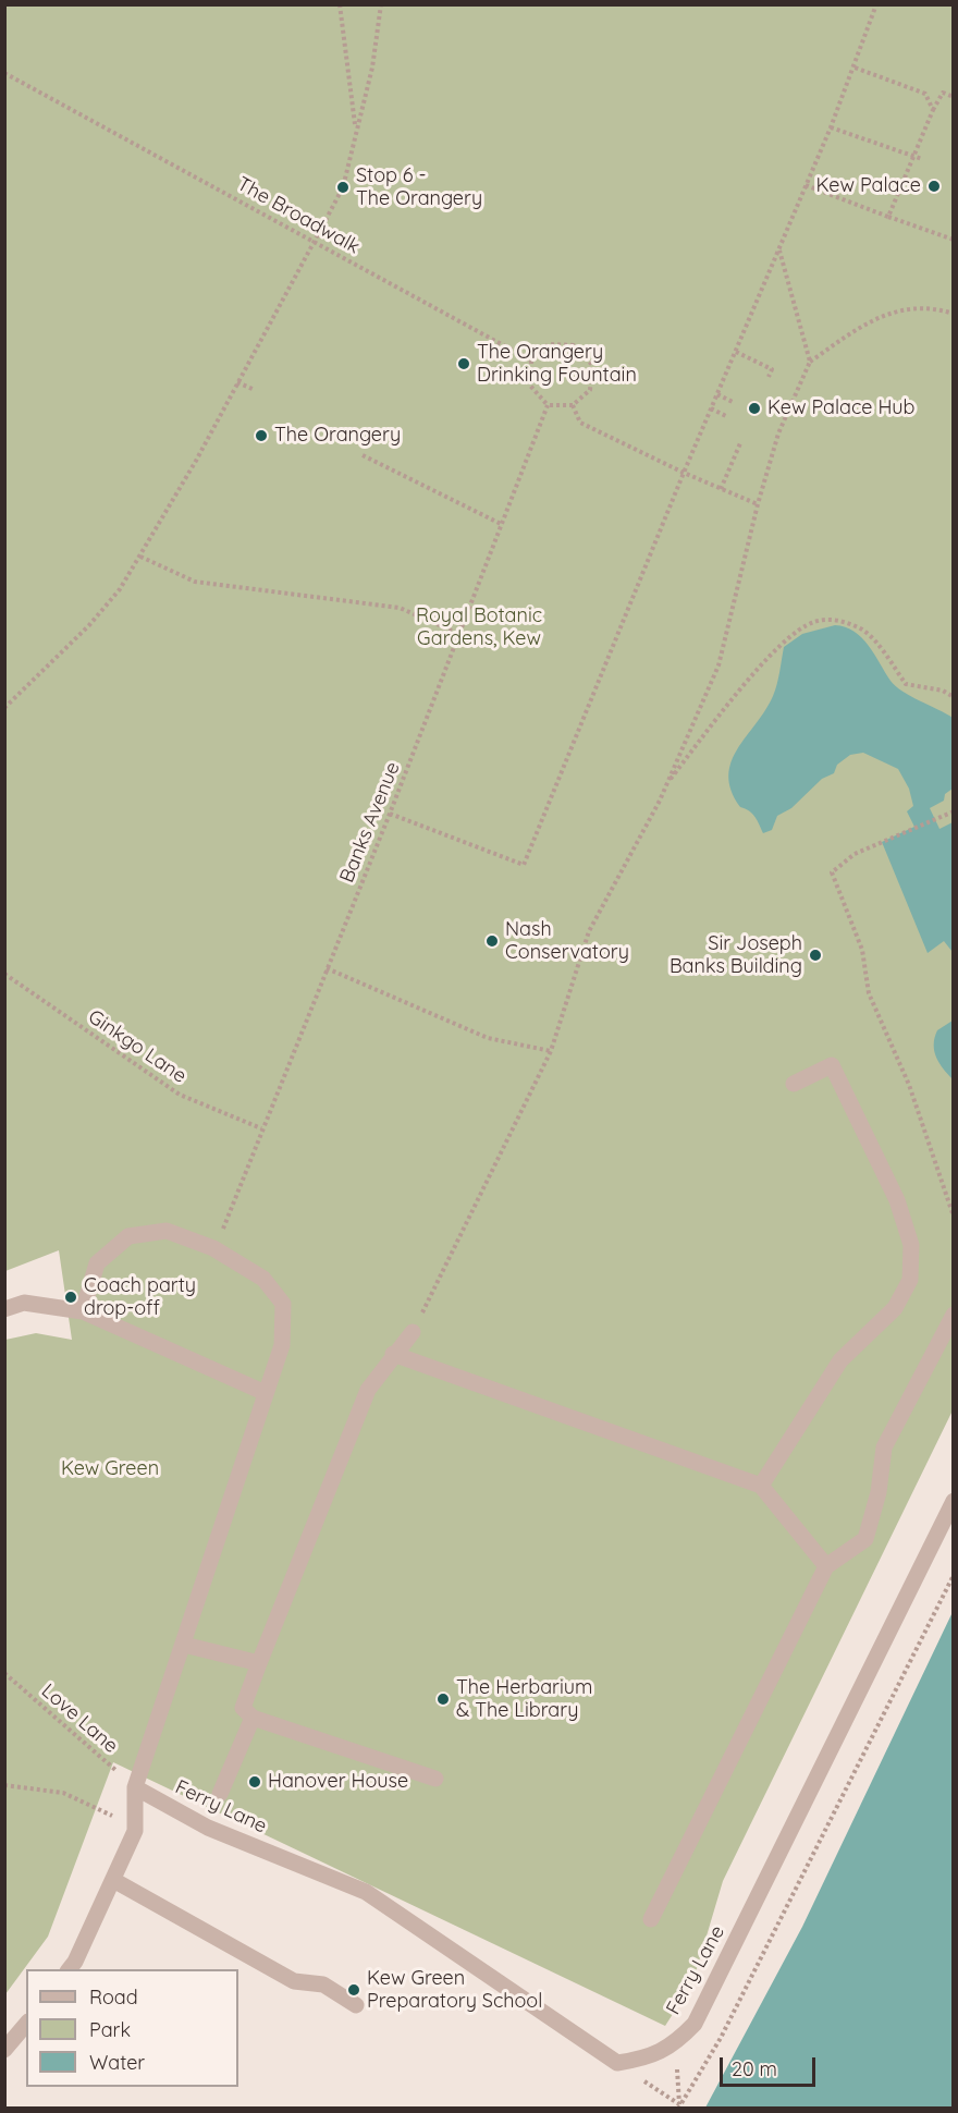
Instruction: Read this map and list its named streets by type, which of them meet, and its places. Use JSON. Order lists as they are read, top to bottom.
{
  "streets": {
    "street": ["Ferry Lane"],
    "path": [
      "The Broadwalk",
      "Banks Avenue",
      "Ginkgo Lane",
      "Love Lane"
    ]
  },
  "crossings": [
    ["The Broadwalk", "Banks Avenue"],
    ["Banks Avenue", "Ginkgo Lane"],
    ["Love Lane", "Ferry Lane"]
  ],
  "parks": ["Royal Botanic Gardens, Kew", "Kew Green"],
  "places": [
    "Kew Palace",
    "Stop 6 - The Orangery",
    "The Orangery Drinking Fountain",
    "Kew Palace Hub",
    "The Orangery",
    "Nash Conservatory",
    "Sir Joseph Banks Building",
    "Coach party drop-off",
    "The Herbarium & The Library",
    "Hanover House",
    "Kew Green Preparatory School"
  ],
  "legend": ["Road", "Park", "Water"],
  "scale_bar": "20 m"
}
